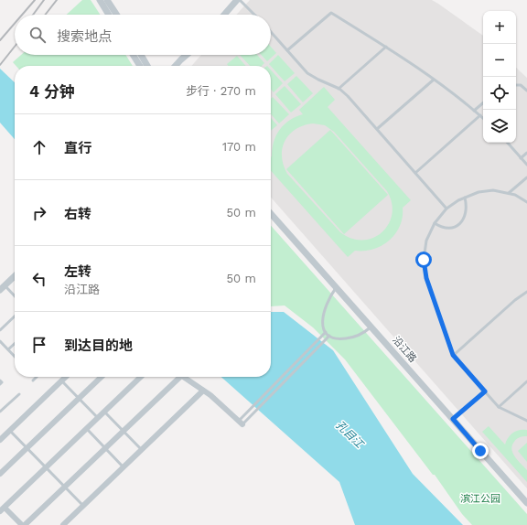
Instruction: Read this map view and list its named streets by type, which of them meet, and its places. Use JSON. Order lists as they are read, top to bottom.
{
  "streets": {
    "street": ["沿江路"]
  },
  "water": ["孔目江"],
  "parks": ["滨江公园"],
  "page": {
    "map_buttons": ["+", "−"],
    "search": "搜索地点",
    "heading": ["4 分钟", "步行 · 270 m"],
    "list": [
      ["直行", "170 m"],
      ["右转", "50 m"],
      ["左转", "沿江路", "50 m"],
      "到达目的地"
    ]
  }
}
